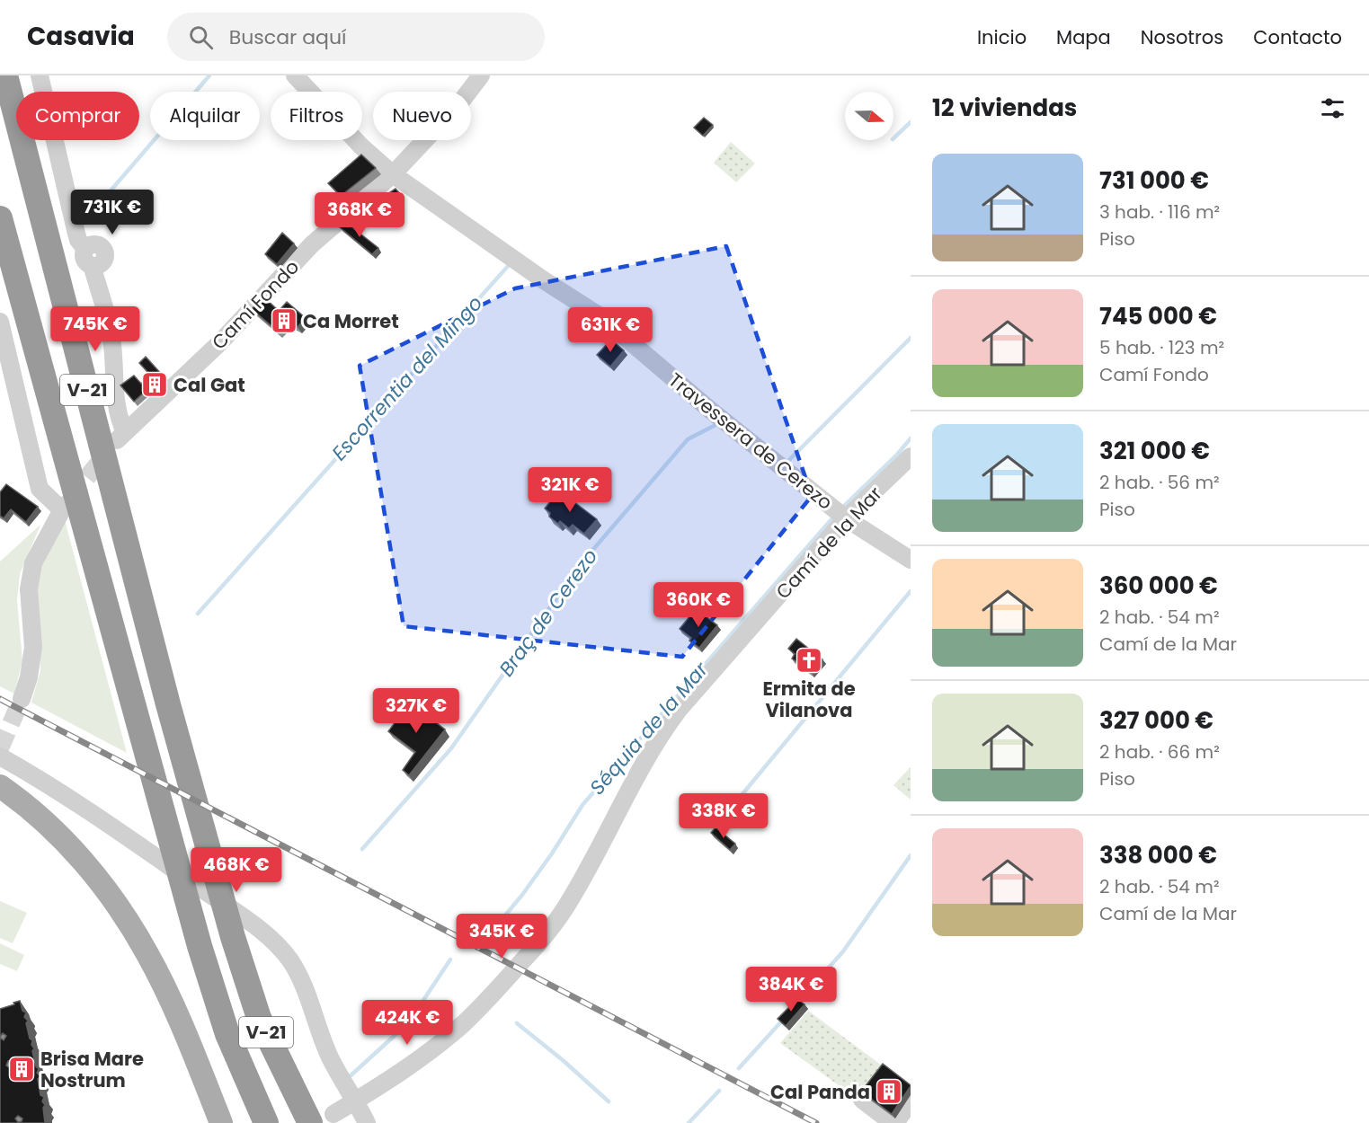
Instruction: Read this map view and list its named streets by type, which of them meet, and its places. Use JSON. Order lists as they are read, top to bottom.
{
  "streets": {
    "highway": ["V-21"],
    "street": ["Camí Fondo", "Travessera de Cerezo", "Camí de la Mar"]
  },
  "crossings": [
    ["Camí Fondo", "Travessera de Cerezo"],
    ["Travessera de Cerezo", "Camí de la Mar"]
  ],
  "water": ["Escorrentia del Mingo", "Braç de Cerezo", "Séquia de la Mar"],
  "places": {
    "building": [
      "Ca Morret",
      "Cal Gat",
      "Brisa Mare Nostrum",
      "Cal Panda"
    ],
    "church": ["Ermita de Vilanova"]
  },
  "north": "right",
  "page": {
    "header": "Casavia",
    "search": "Buscar aquí",
    "nav": [
      "Inicio",
      "Mapa",
      "Nosotros",
      "Contacto"
    ],
    "heading": "12 viviendas",
    "chip": [
      "Comprar",
      "Alquilar",
      "Filtros",
      "Nuevo"
    ],
    "list": [
      {
        "name": "731 000 €",
        "note": "3 hab. · 116 m² · Piso"
      },
      {
        "name": "745 000 €",
        "note": "5 hab. · 123 m² · Camí Fondo"
      },
      {
        "name": "321 000 €",
        "note": "2 hab. · 56 m² · Piso"
      },
      {
        "name": "360 000 €",
        "note": "2 hab. · 54 m² · Camí de la Mar"
      },
      {
        "name": "327 000 €",
        "note": "2 hab. · 66 m² · Piso"
      },
      {
        "name": "338 000 €",
        "note": "2 hab. · 54 m² · Camí de la Mar"
      }
    ],
    "price": [
      "731K €",
      "368K €",
      "745K €",
      "631K €",
      "321K €",
      "360K €",
      "327K €",
      "338K €",
      "468K €",
      "345K €",
      "384K €",
      "424K €"
    ]
  }
}
